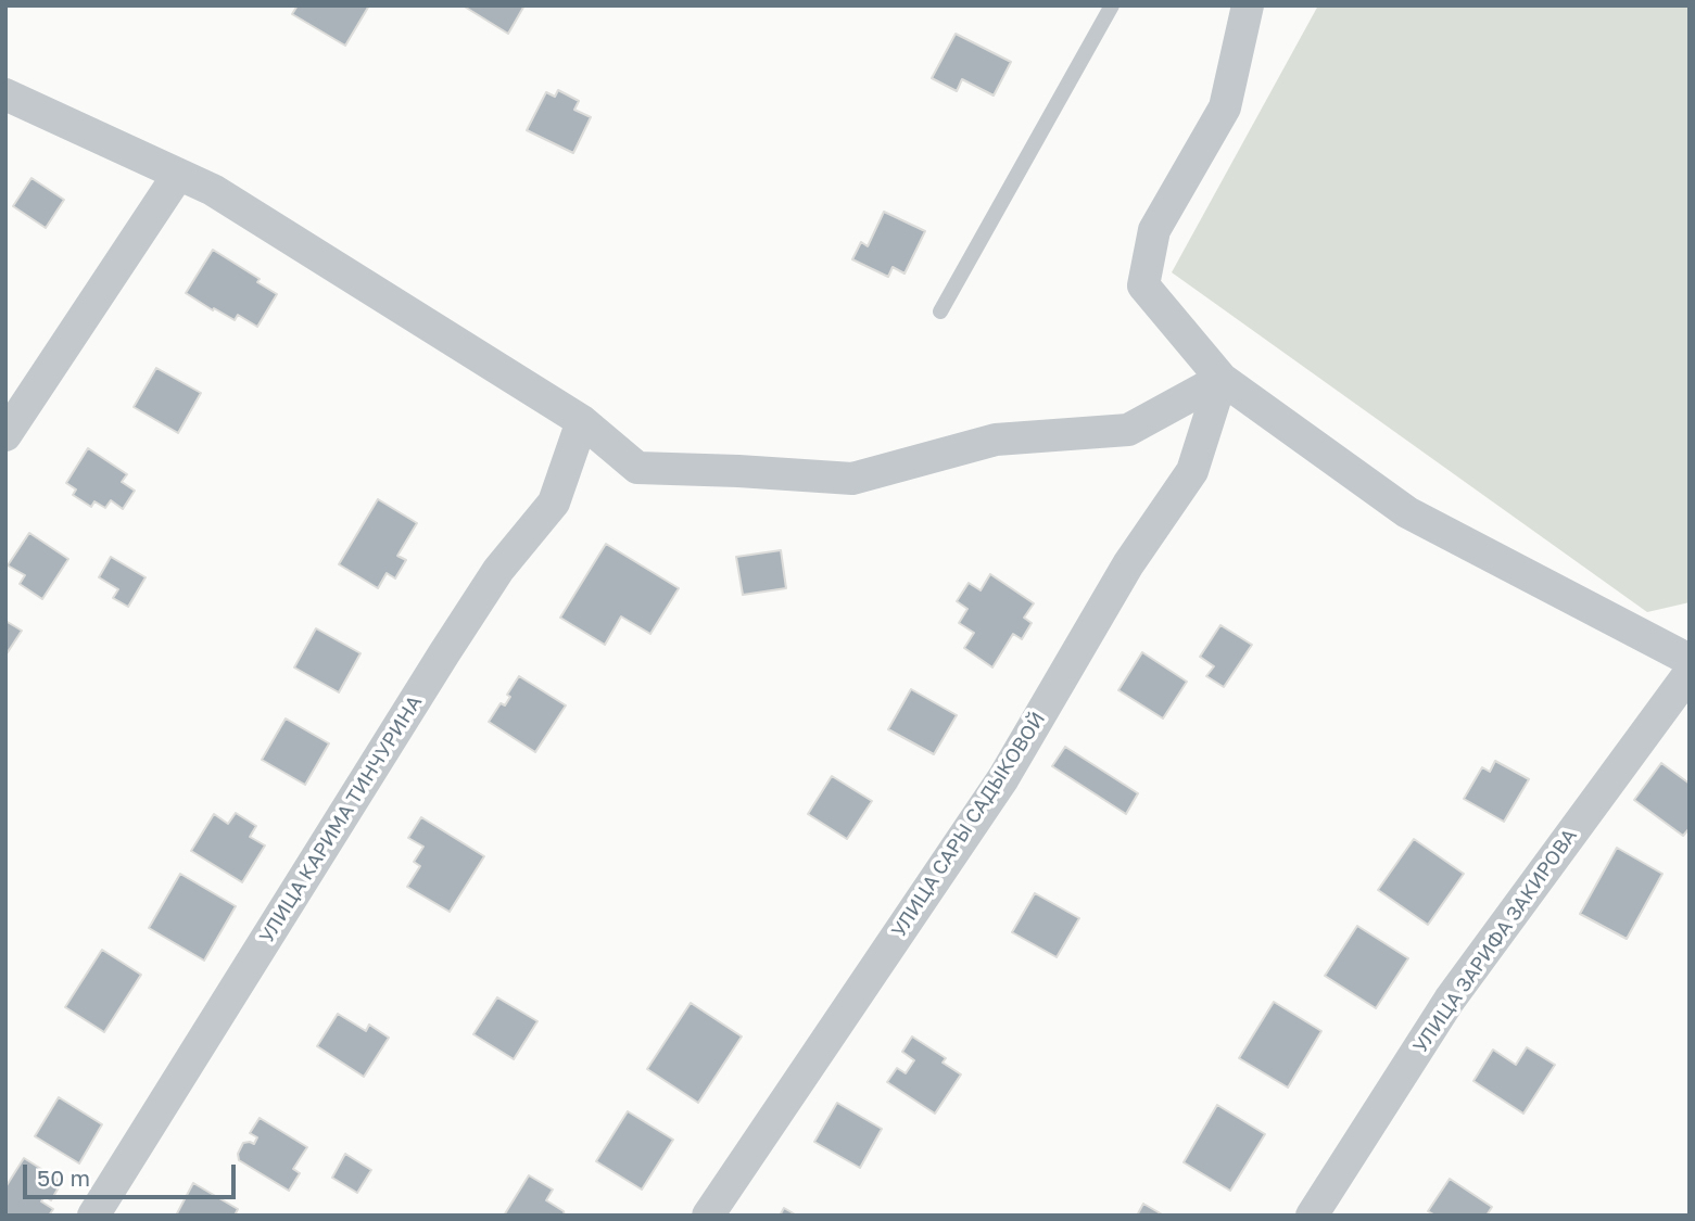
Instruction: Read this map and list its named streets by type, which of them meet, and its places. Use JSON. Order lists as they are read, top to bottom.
{
  "streets": {
    "street": ["УЛИЦА КАРИМА ТИНЧУРИНА", "УЛИЦА САРЫ САДЫКОВОЙ", "УЛИЦА ЗАРИФА ЗАКИРОВА"]
  },
  "scale_bar": "50 m"
}
